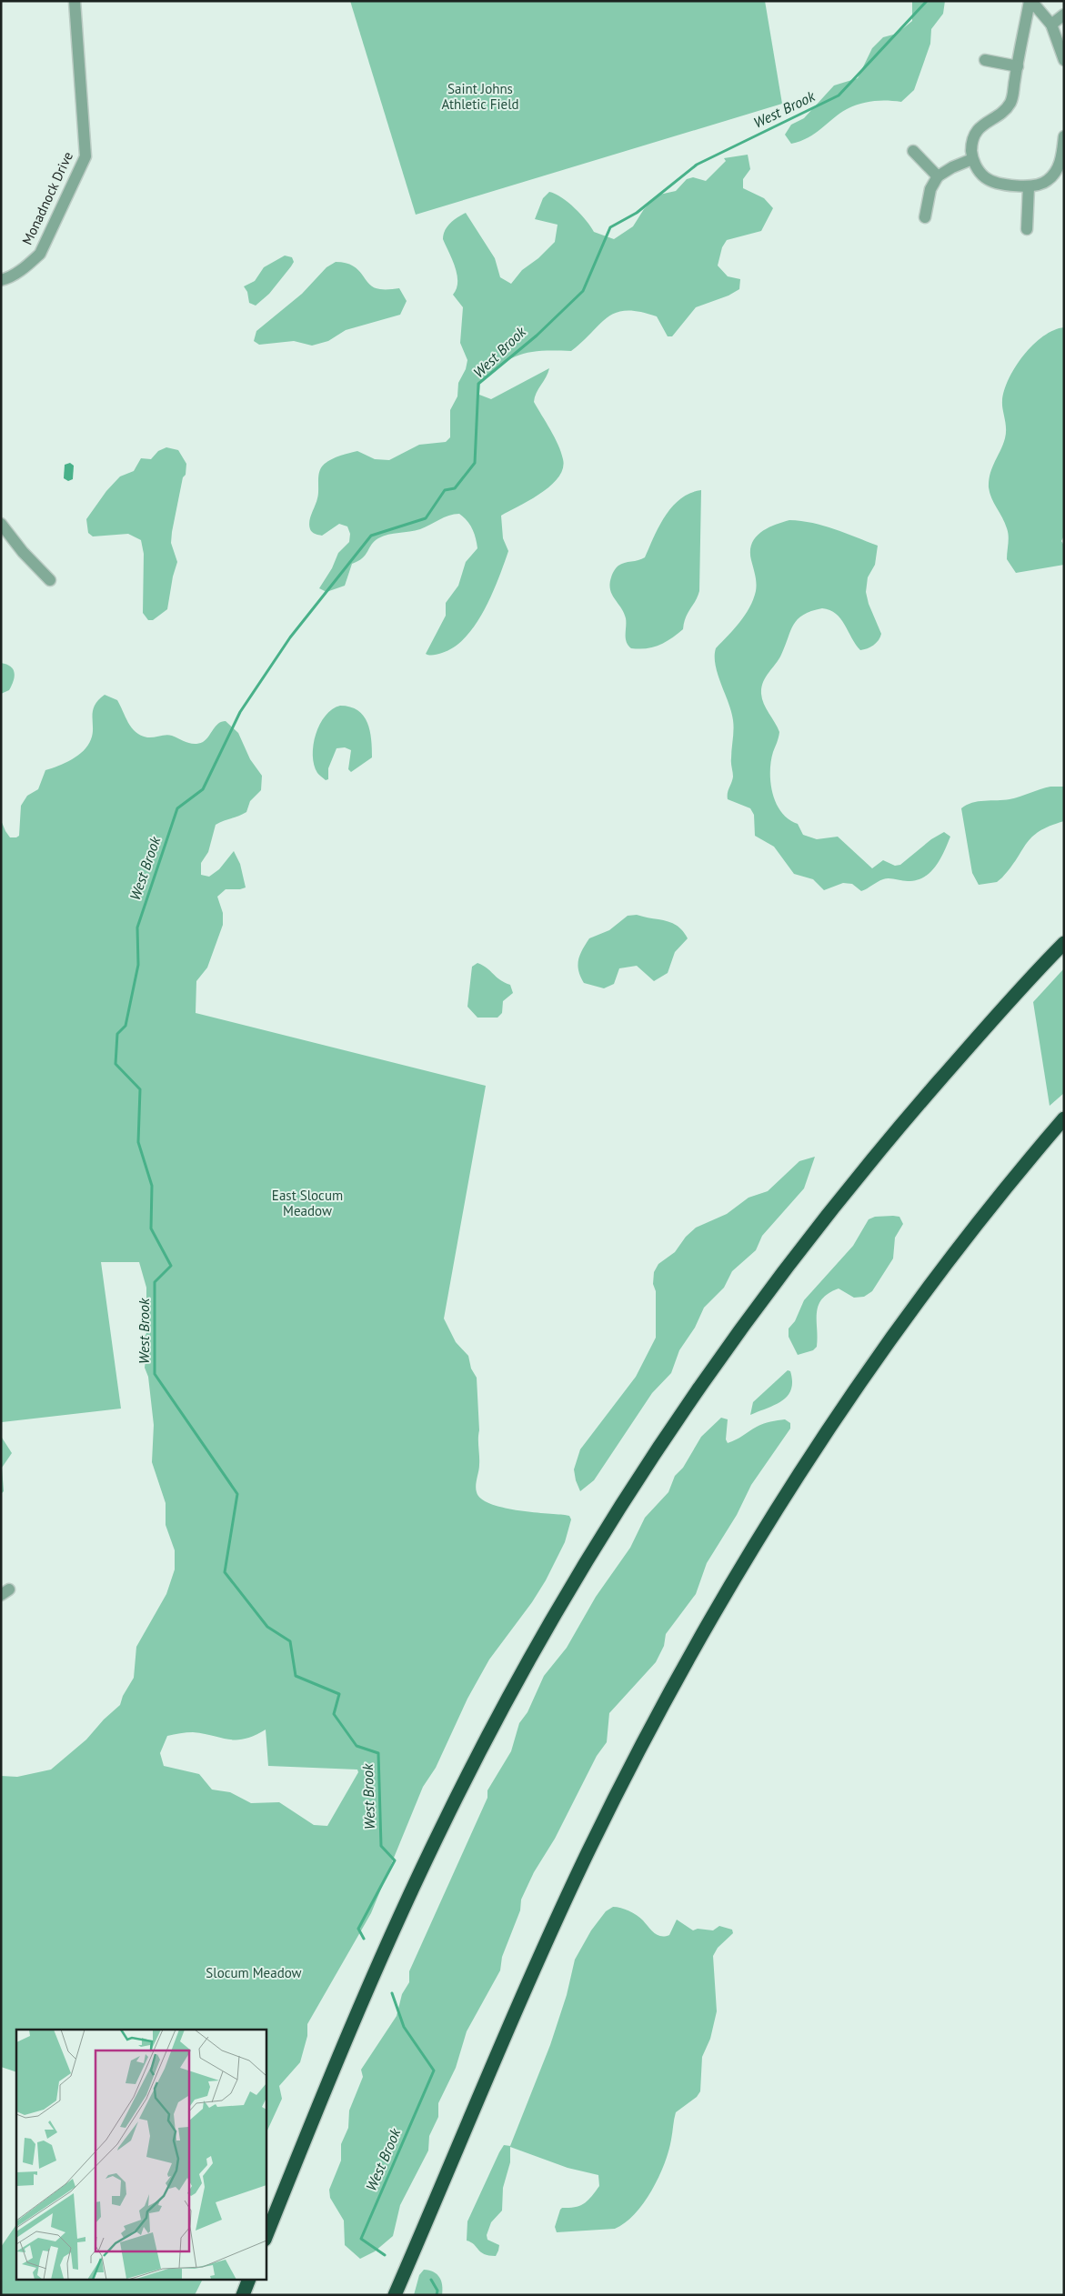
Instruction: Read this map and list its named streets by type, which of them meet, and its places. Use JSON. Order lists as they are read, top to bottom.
{
  "streets": {
    "street": ["Monadnock Drive"]
  },
  "water": ["West Brook"],
  "parks": ["Saint Johns Athletic Field", "East Slocum Meadow", "Slocum Meadow"]
}
